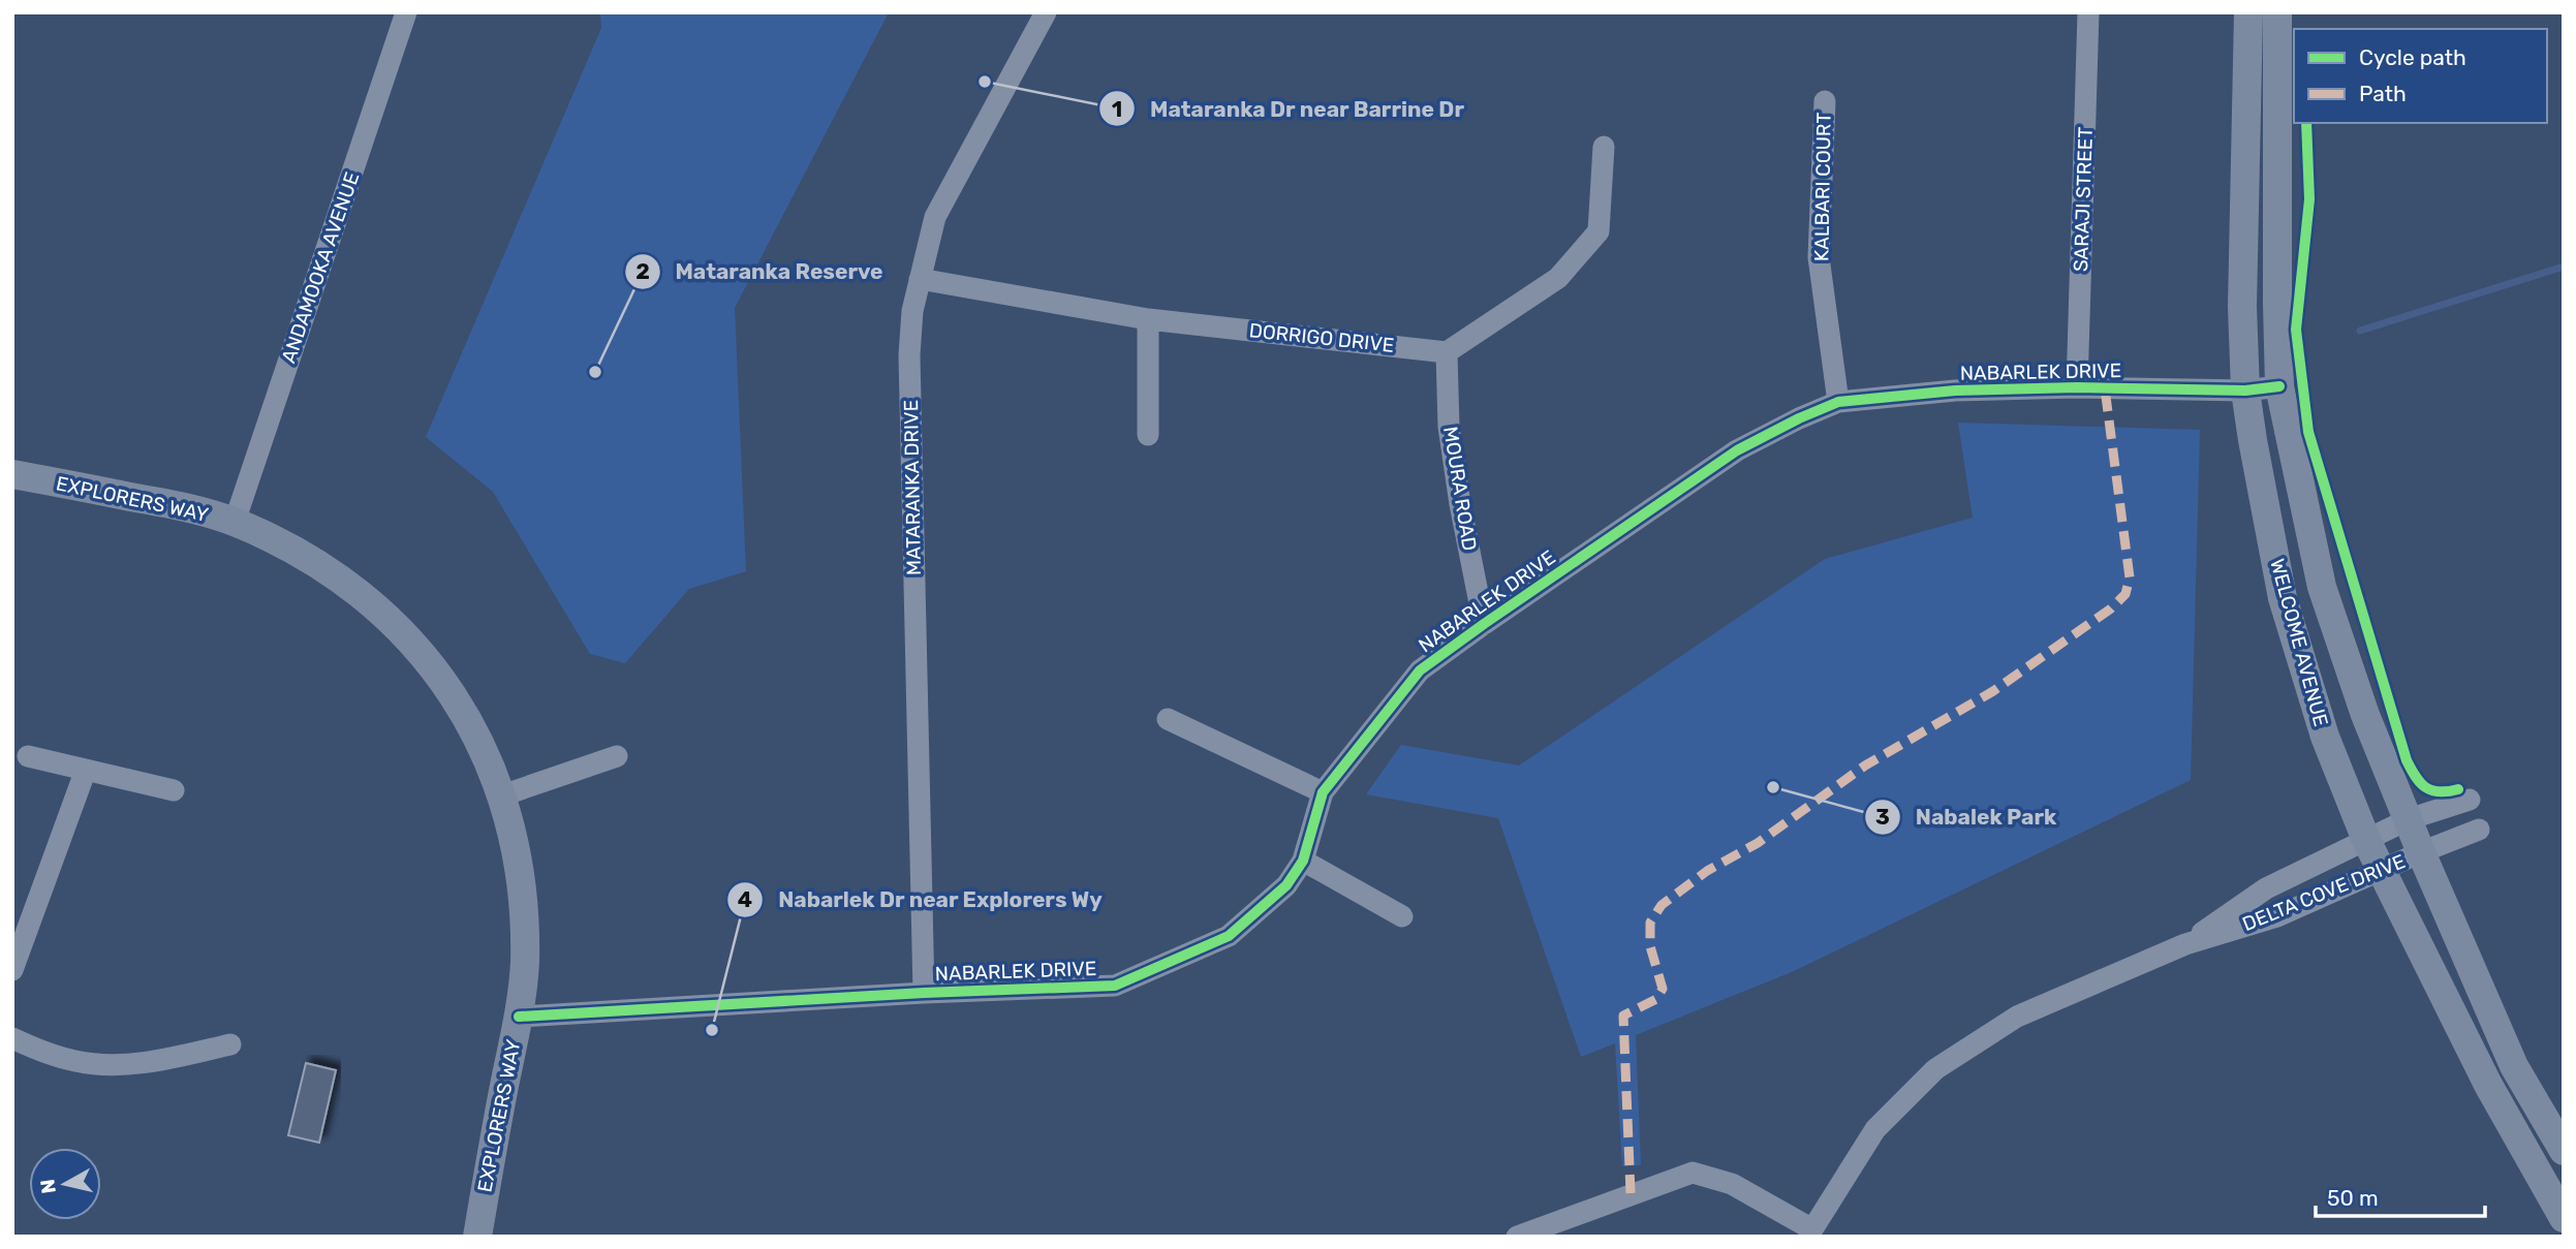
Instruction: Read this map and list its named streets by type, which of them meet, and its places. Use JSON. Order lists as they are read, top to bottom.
{
  "streets": {
    "street": [
      "KALBARI COURT",
      "SARAJI STREET",
      "ANDAMOOKA AVENUE",
      "DORRIGO DRIVE",
      "NABARLEK DRIVE",
      "MATARANKA DRIVE",
      "MOURA ROAD",
      "EXPLORERS WAY",
      "WELCOME AVENUE",
      "DELTA COVE DRIVE"
    ]
  },
  "crossings": [
    ["KALBARI COURT", "NABARLEK DRIVE"],
    ["SARAJI STREET", "NABARLEK DRIVE"],
    ["ANDAMOOKA AVENUE", "EXPLORERS WAY"],
    ["DORRIGO DRIVE", "MATARANKA DRIVE"],
    ["DORRIGO DRIVE", "MOURA ROAD"],
    ["NABARLEK DRIVE", "MATARANKA DRIVE"],
    ["NABARLEK DRIVE", "MOURA ROAD"],
    ["NABARLEK DRIVE", "EXPLORERS WAY"],
    ["NABARLEK DRIVE", "WELCOME AVENUE"],
    ["WELCOME AVENUE", "DELTA COVE DRIVE"]
  ],
  "places": [
    "Mataranka Dr near Barrine Dr",
    "Mataranka Reserve",
    "Nabalek Park",
    "Nabarlek Dr near Explorers Wy"
  ],
  "legend": ["Cycle path", "Path"],
  "scale_bar": "50 m",
  "north": "left"
}
